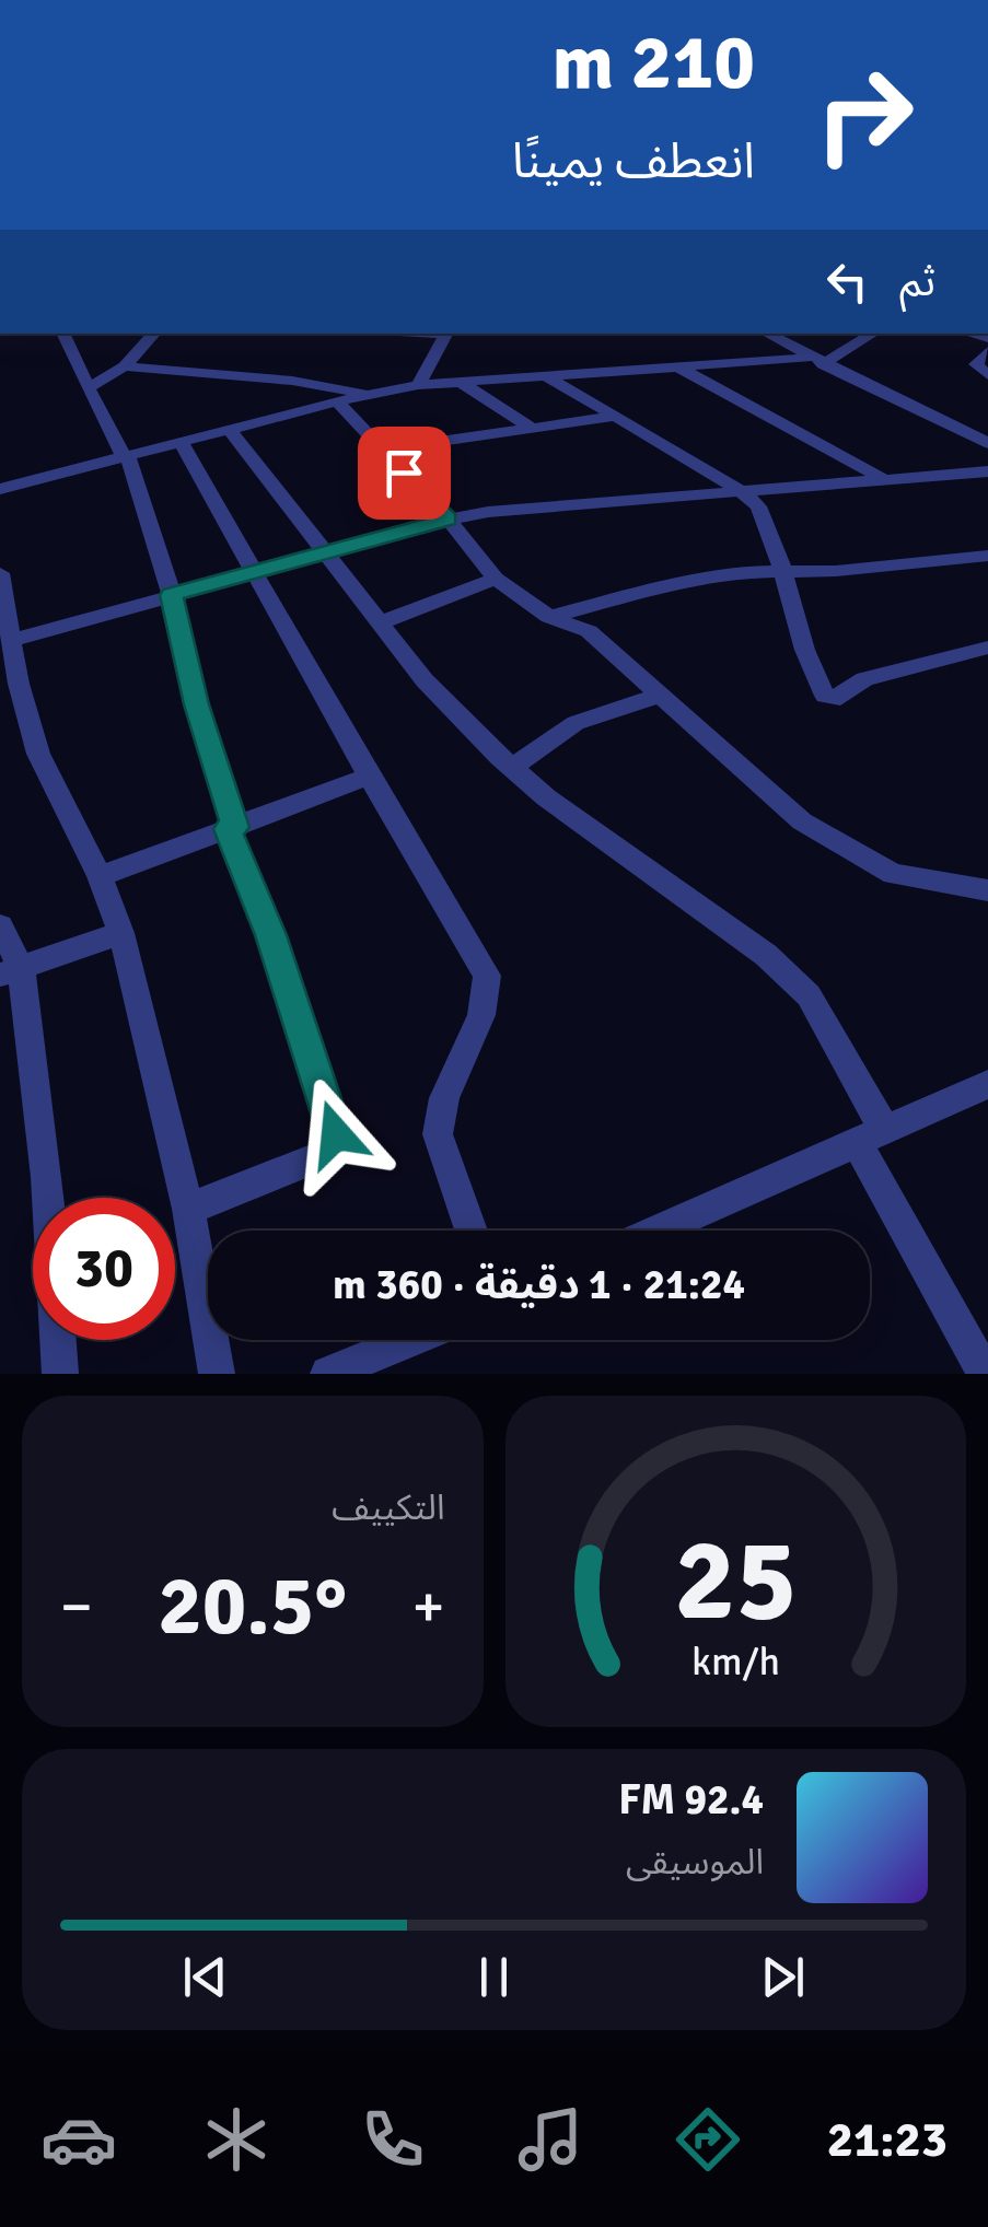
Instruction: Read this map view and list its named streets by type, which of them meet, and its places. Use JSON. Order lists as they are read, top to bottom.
{
  "page": {
    "turn": ["210 m", "انعطف يمينًا"],
    "then": "ثم",
    "limit": "30",
    "trip": "21:24 · 1 دقيقة · 360 m",
    "tile": "التكييف",
    "heat": ["−", "20.5°", "+"],
    "song": ["92.4 FM", "الموسيقى"],
    "tabs": "21:23",
    "gauge": ["25", "km/h"]
  }
}
